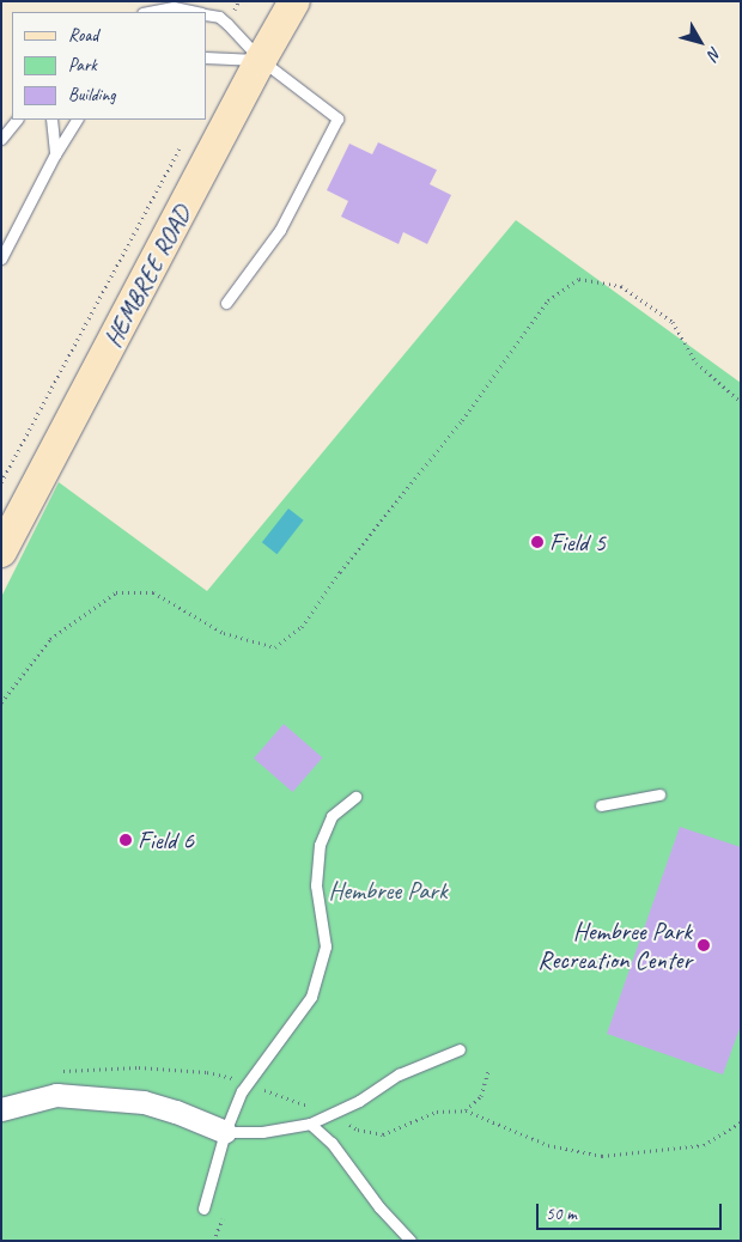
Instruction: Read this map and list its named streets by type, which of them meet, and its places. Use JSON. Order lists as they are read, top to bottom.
{
  "streets": {
    "street": ["HEMBREE ROAD"]
  },
  "parks": ["Hembree Park"],
  "places": ["Field 5", "Field 6", "Hembree Park Recreation Center"],
  "legend": ["Road", "Park", "Building"],
  "scale_bar": "50 m",
  "north": "bottom right"
}
